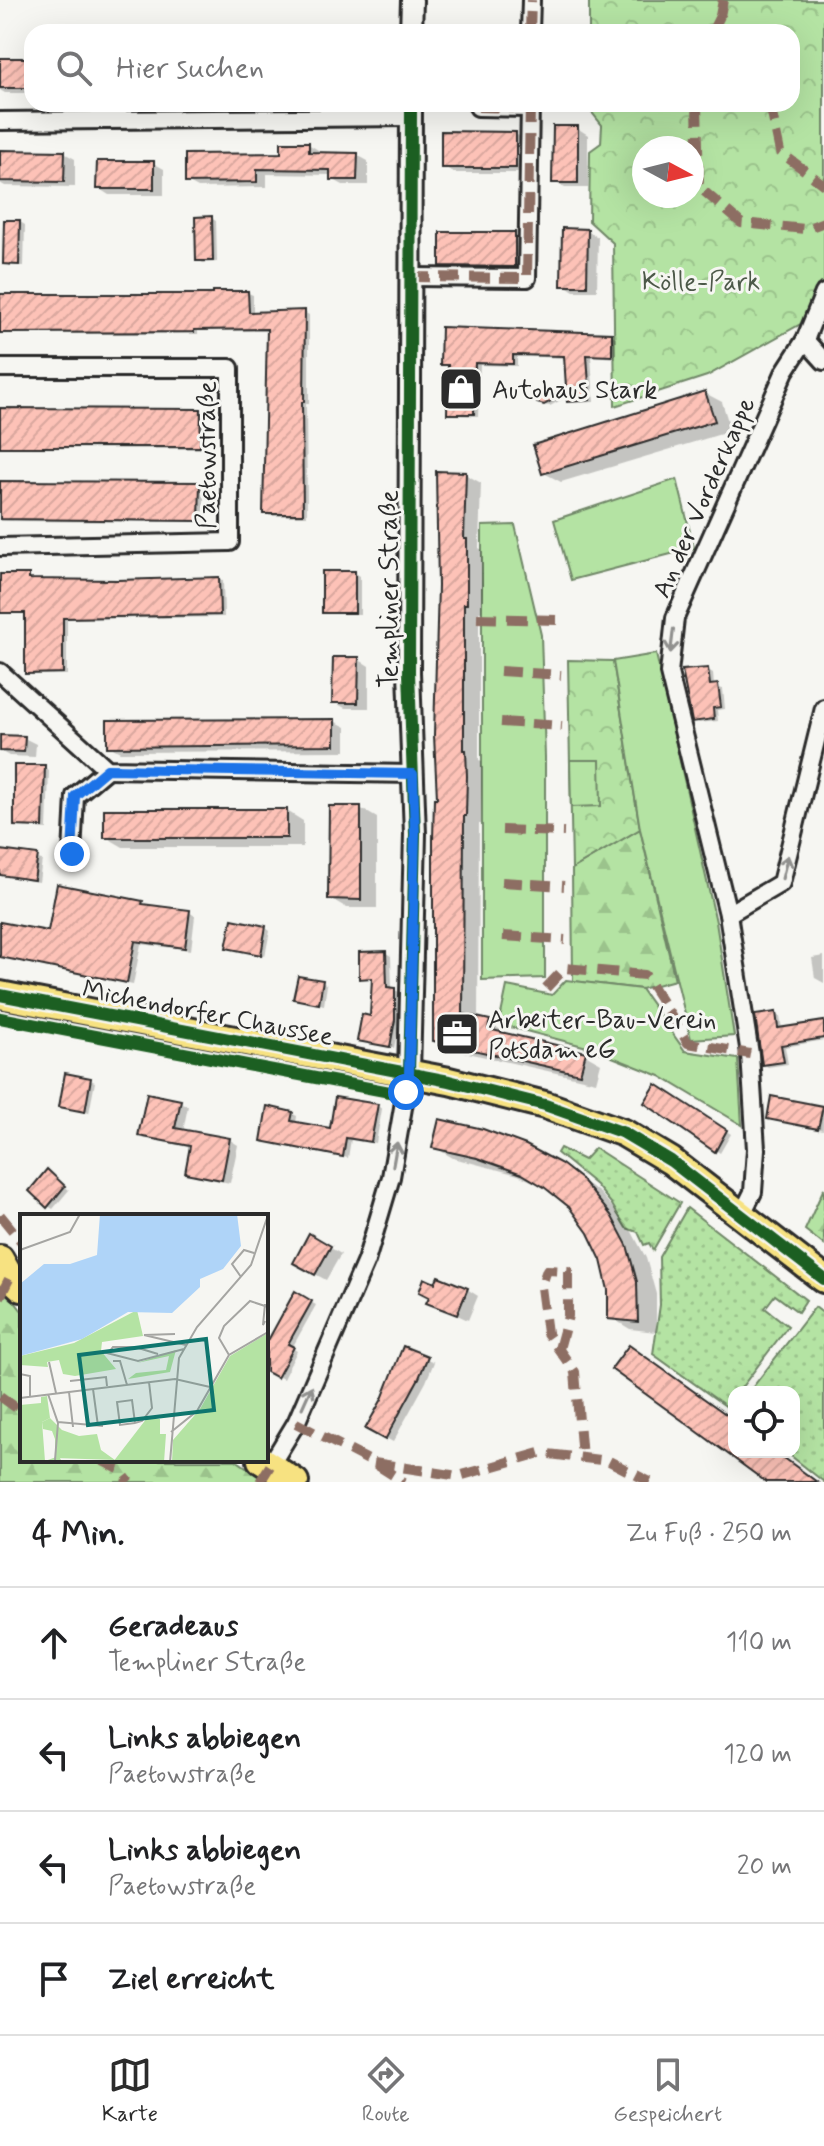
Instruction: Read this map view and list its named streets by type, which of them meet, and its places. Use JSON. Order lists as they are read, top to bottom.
{
  "streets": {
    "main road": ["Michendorfer Chaussee"],
    "street": ["Paetowstraße", "An der Vorderkappe", "Templiner Straße"]
  },
  "crossings": [
    ["An der Vorderkappe", "Michendorfer Chaussee"],
    ["Templiner Straße", "Michendorfer Chaussee"]
  ],
  "one_way": ["An der Vorderkappe"],
  "parks": ["Kölle-Park"],
  "places": {
    "shop": ["Autohaus Stark"],
    "office": ["Arbeiter-Bau-Verein Potsdam eG"]
  },
  "north": "right",
  "page": {
    "search": "Hier suchen",
    "heading": ["4 Min.", "Zu Fuß · 250 m"],
    "list": [
      ["Geradeaus", "Templiner Straße", "110 m"],
      ["Links abbiegen", "Paetowstraße", "120 m"],
      ["Links abbiegen", "Paetowstraße", "20 m"],
      "Ziel erreicht"
    ],
    "nav": ["Karte", "Route", "Gespeichert"]
  }
}
